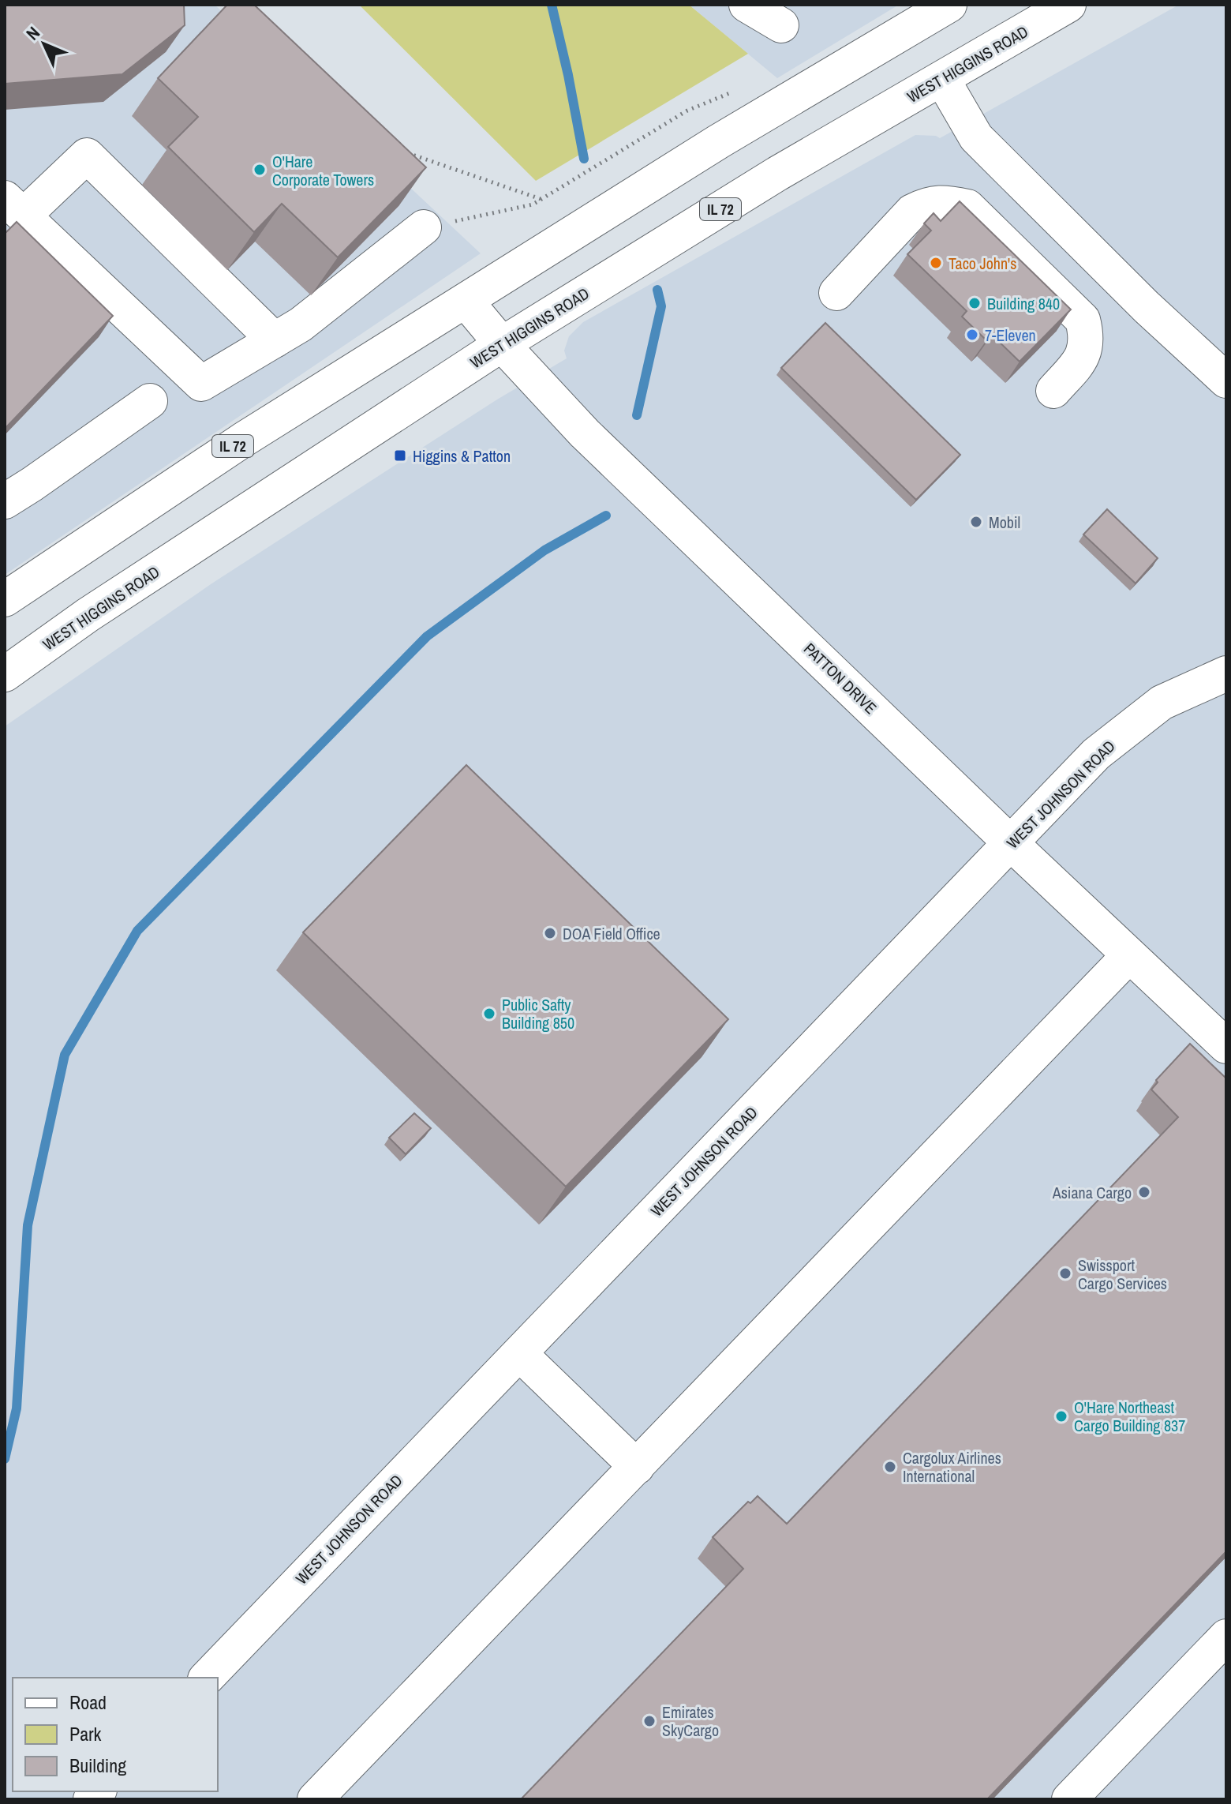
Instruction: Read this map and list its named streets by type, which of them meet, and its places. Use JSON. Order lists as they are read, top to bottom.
{
  "streets": {
    "street": [
      "WEST HIGGINS ROAD",
      "IL 72",
      "PATTON DRIVE",
      "WEST JOHNSON ROAD"
    ]
  },
  "crossings": [
    ["WEST HIGGINS ROAD", "PATTON DRIVE"],
    ["IL 72", "PATTON DRIVE"],
    ["PATTON DRIVE", "WEST JOHNSON ROAD"]
  ],
  "places": {
    "other": [
      "O'Hare Corporate Towers",
      "Taco John's",
      "Building 840",
      "7-Eleven",
      "Mobil",
      "DOA Field Office",
      "Public Safty Building 850",
      "Asiana Cargo",
      "Swissport Cargo Services",
      "O'Hare Northeast Cargo Building 837",
      "Cargolux Airlines International",
      "Emirates SkyCargo"
    ],
    "transit": ["Higgins & Patton"]
  },
  "legend": ["Road", "Park", "Building"],
  "north": "top left"
}
